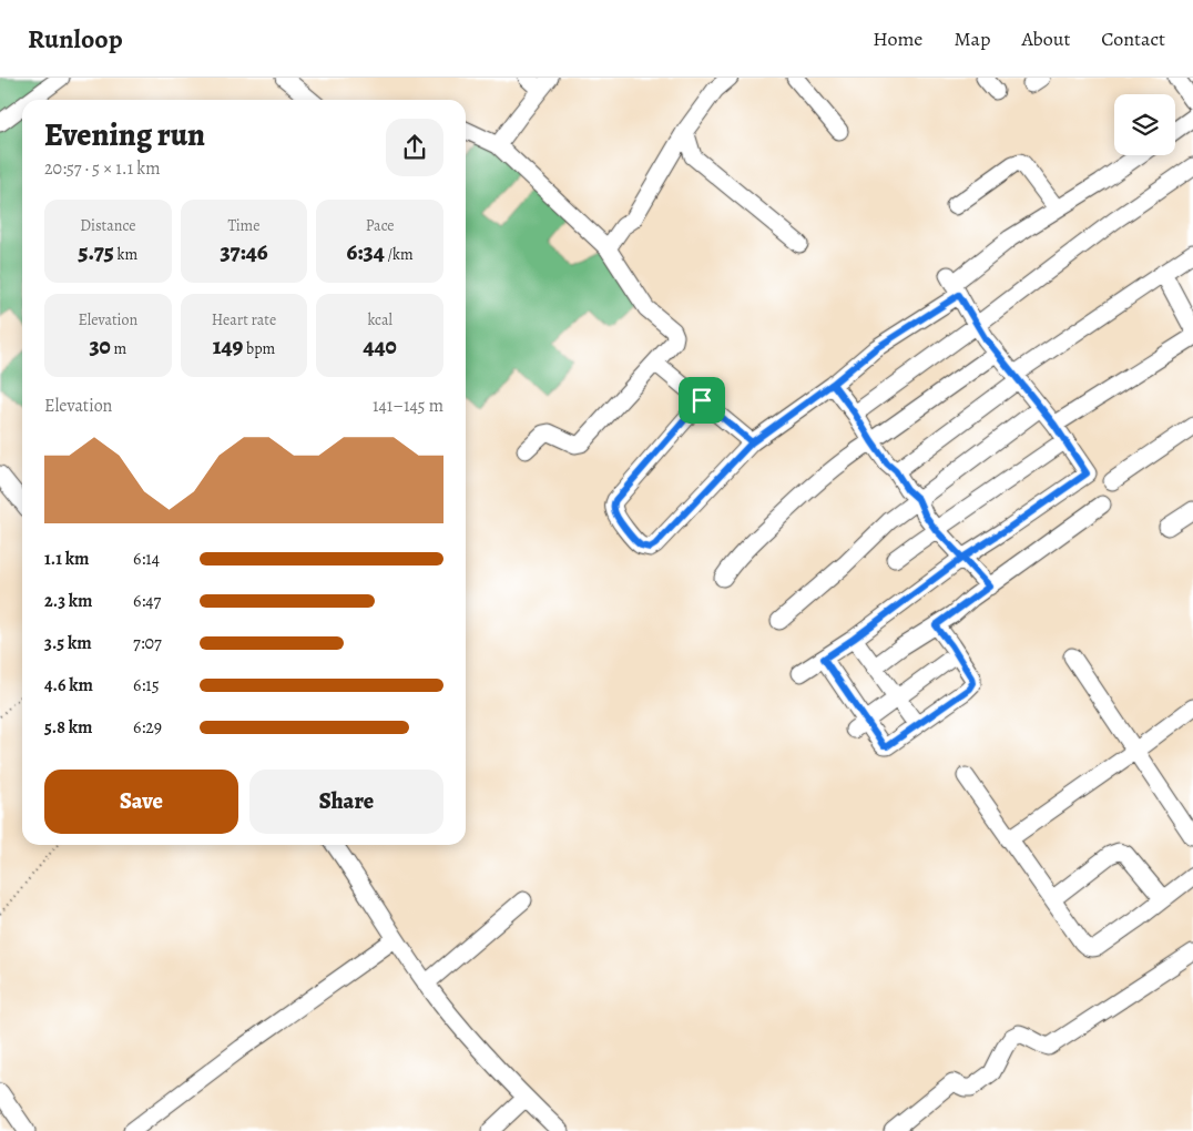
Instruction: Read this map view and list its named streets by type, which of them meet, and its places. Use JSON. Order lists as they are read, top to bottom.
{
  "page": {
    "header": "Runloop",
    "nav": [
      "Home",
      "Map",
      "About",
      "Contact"
    ],
    "heading": ["Evening run", "20:57 · 5 × 1.1 km"],
    "stats": [
      ["Distance", "5.75 km"],
      ["Time", "37:46"],
      ["Pace", "6:34 /km"],
      ["Elevation", "30 m"],
      ["Heart rate", "149 bpm"],
      ["kcal", "440"]
    ],
    "chart": ["Elevation", "141–145 m"],
    "list": [
      {
        "name": "1.1 km",
        "note": "6:14"
      },
      {
        "name": "2.3 km",
        "note": "6:47"
      },
      {
        "name": "3.5 km",
        "note": "7:07"
      },
      {
        "name": "4.6 km",
        "note": "6:15"
      },
      {
        "name": "5.8 km",
        "note": "6:29"
      }
    ],
    "buttons": ["Save", "Share"]
  }
}
